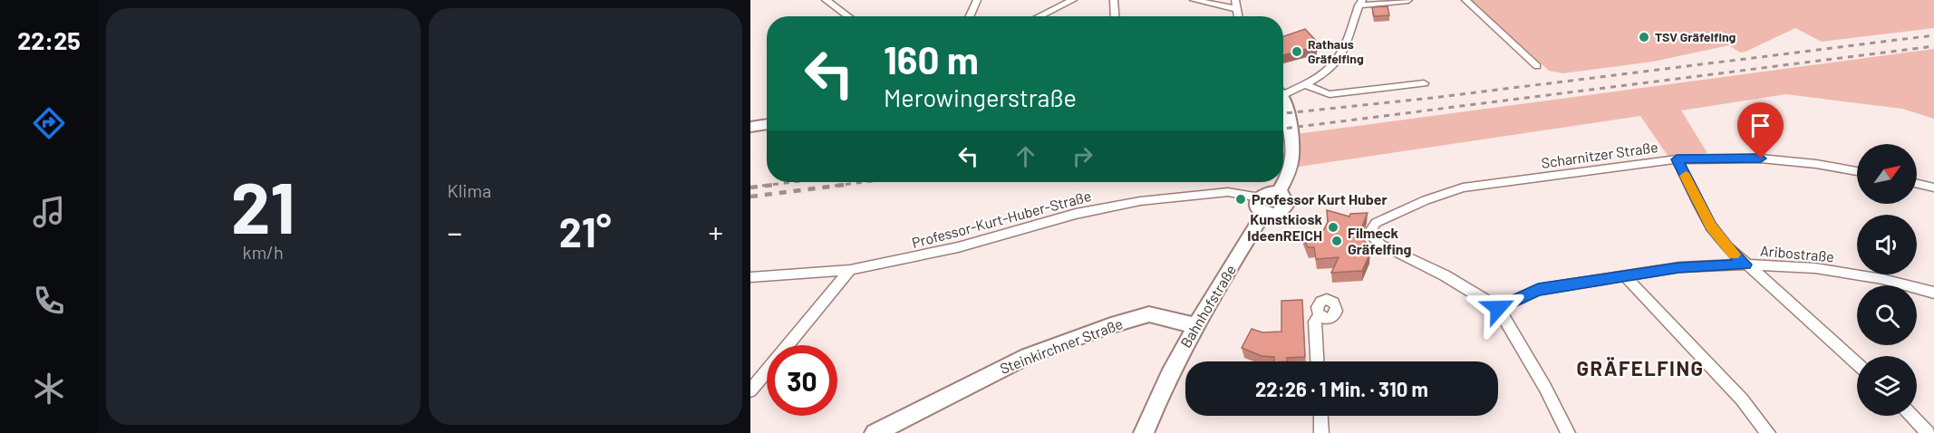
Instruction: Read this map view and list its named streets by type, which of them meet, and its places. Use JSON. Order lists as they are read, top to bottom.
{
  "streets": {
    "street": [
      "Scharnitzer Straße",
      "Professor-Kurt-Huber-Straße",
      "Aribostraße",
      "Bahnhofstraße",
      "Steinkirchner Straße"
    ]
  },
  "crossings": [
    ["Scharnitzer Straße", "Aribostraße"],
    ["Professor-Kurt-Huber-Straße", "Bahnhofstraße"],
    ["Bahnhofstraße", "Steinkirchner Straße"]
  ],
  "districts": ["GRÄFELFING"],
  "places": [
    "TSV Gräfelfing",
    "Rathaus Gräfelfing",
    "Professor Kurt Huber",
    "Kunstkiosk IdeenREICH",
    "Filmeck Gräfelfing"
  ],
  "north": "top right",
  "page": {
    "tabs": "22:25",
    "tile": [
      ["21", "km/h"],
      "Klima"
    ],
    "turn": ["160 m", "Merowingerstraße"],
    "heat": ["−", "21°", "+"],
    "limit": "30",
    "trip": "22:26 · 1 Min. · 310 m"
  }
}
